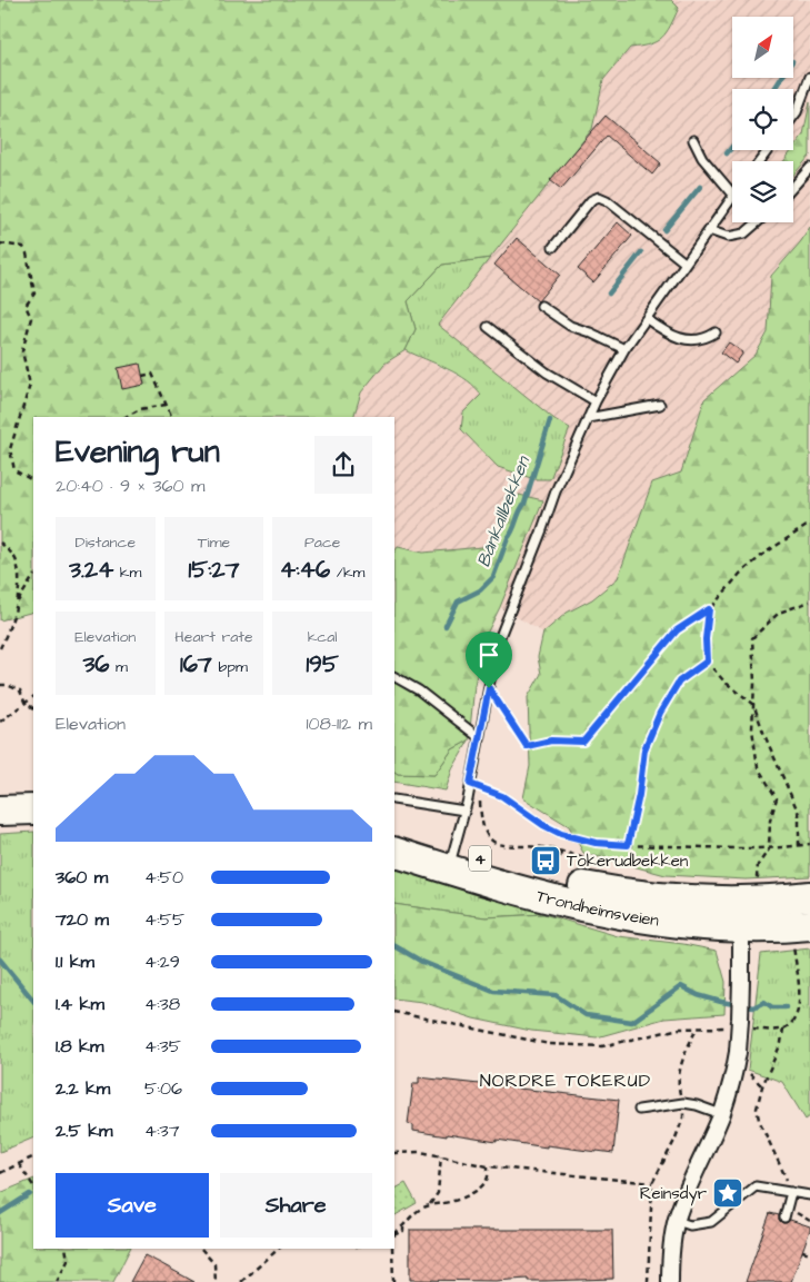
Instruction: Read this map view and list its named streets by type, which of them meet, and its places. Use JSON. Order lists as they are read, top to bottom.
{
  "streets": {
    "highway": ["4", "Trondheimsveien"]
  },
  "districts": ["NORDRE TOKERUD"],
  "water": ["Bånkallbekken"],
  "places": {
    "bus stop": ["Tokerudbekken"],
    "place": ["Reinsdyr"]
  },
  "north": "top right",
  "page": {
    "heading": ["Evening run", "20:40 · 9 × 360 m"],
    "stats": [
      ["Distance", "3.24 km"],
      ["Time", "15:27"],
      ["Pace", "4:46 /km"],
      ["Elevation", "36 m"],
      ["Heart rate", "167 bpm"],
      ["kcal", "195"]
    ],
    "chart": ["Elevation", "108–112 m"],
    "list": [
      {
        "name": "360 m",
        "note": "4:50"
      },
      {
        "name": "720 m",
        "note": "4:55"
      },
      {
        "name": "1.1 km",
        "note": "4:29"
      },
      {
        "name": "1.4 km",
        "note": "4:38"
      },
      {
        "name": "1.8 km",
        "note": "4:35"
      },
      {
        "name": "2.2 km",
        "note": "5:06"
      },
      {
        "name": "2.5 km",
        "note": "4:37"
      }
    ],
    "buttons": ["Save", "Share"]
  }
}
